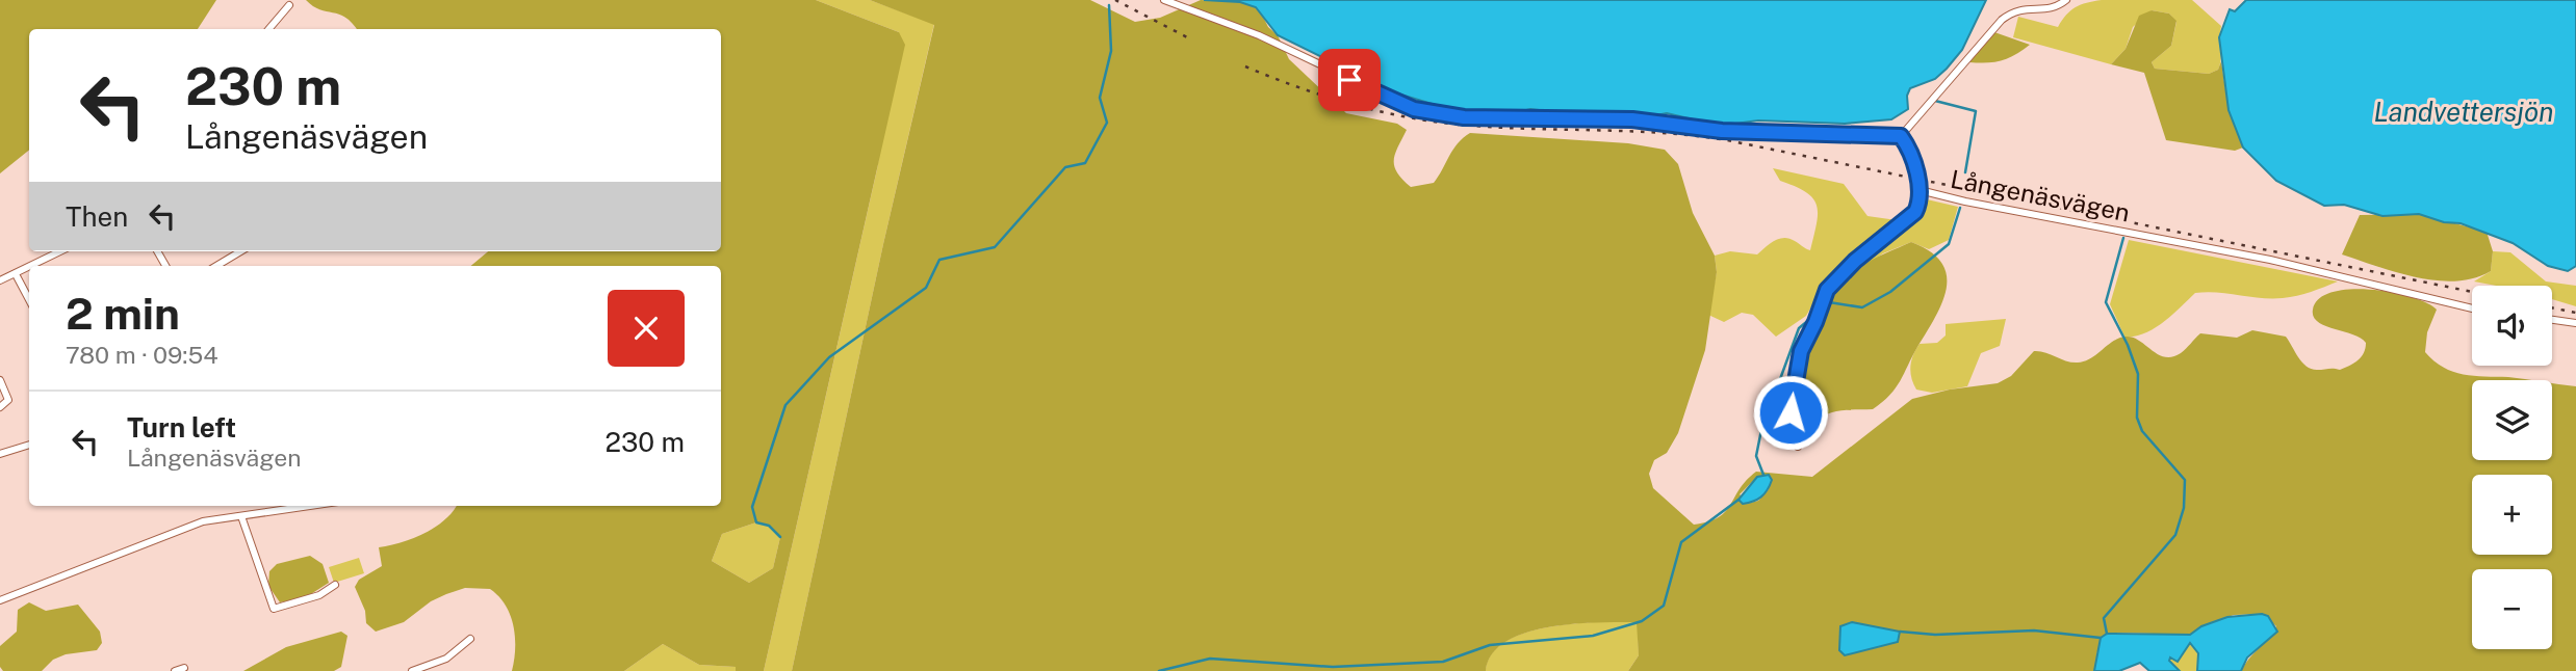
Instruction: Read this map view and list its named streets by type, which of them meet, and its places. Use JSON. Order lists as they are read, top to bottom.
{
  "streets": {
    "street": ["Långenäsvägen"]
  },
  "water": ["Landvettersjön"],
  "page": {
    "turn": ["230 m", "Långenäsvägen"],
    "then": "Then",
    "heading": ["2 min", "780 m · 09:54"],
    "map_buttons": ["+", "−"],
    "list": [
      {
        "name": "Turn left",
        "note": "Långenäsvägen",
        "value": "230 m"
      }
    ]
  }
}
